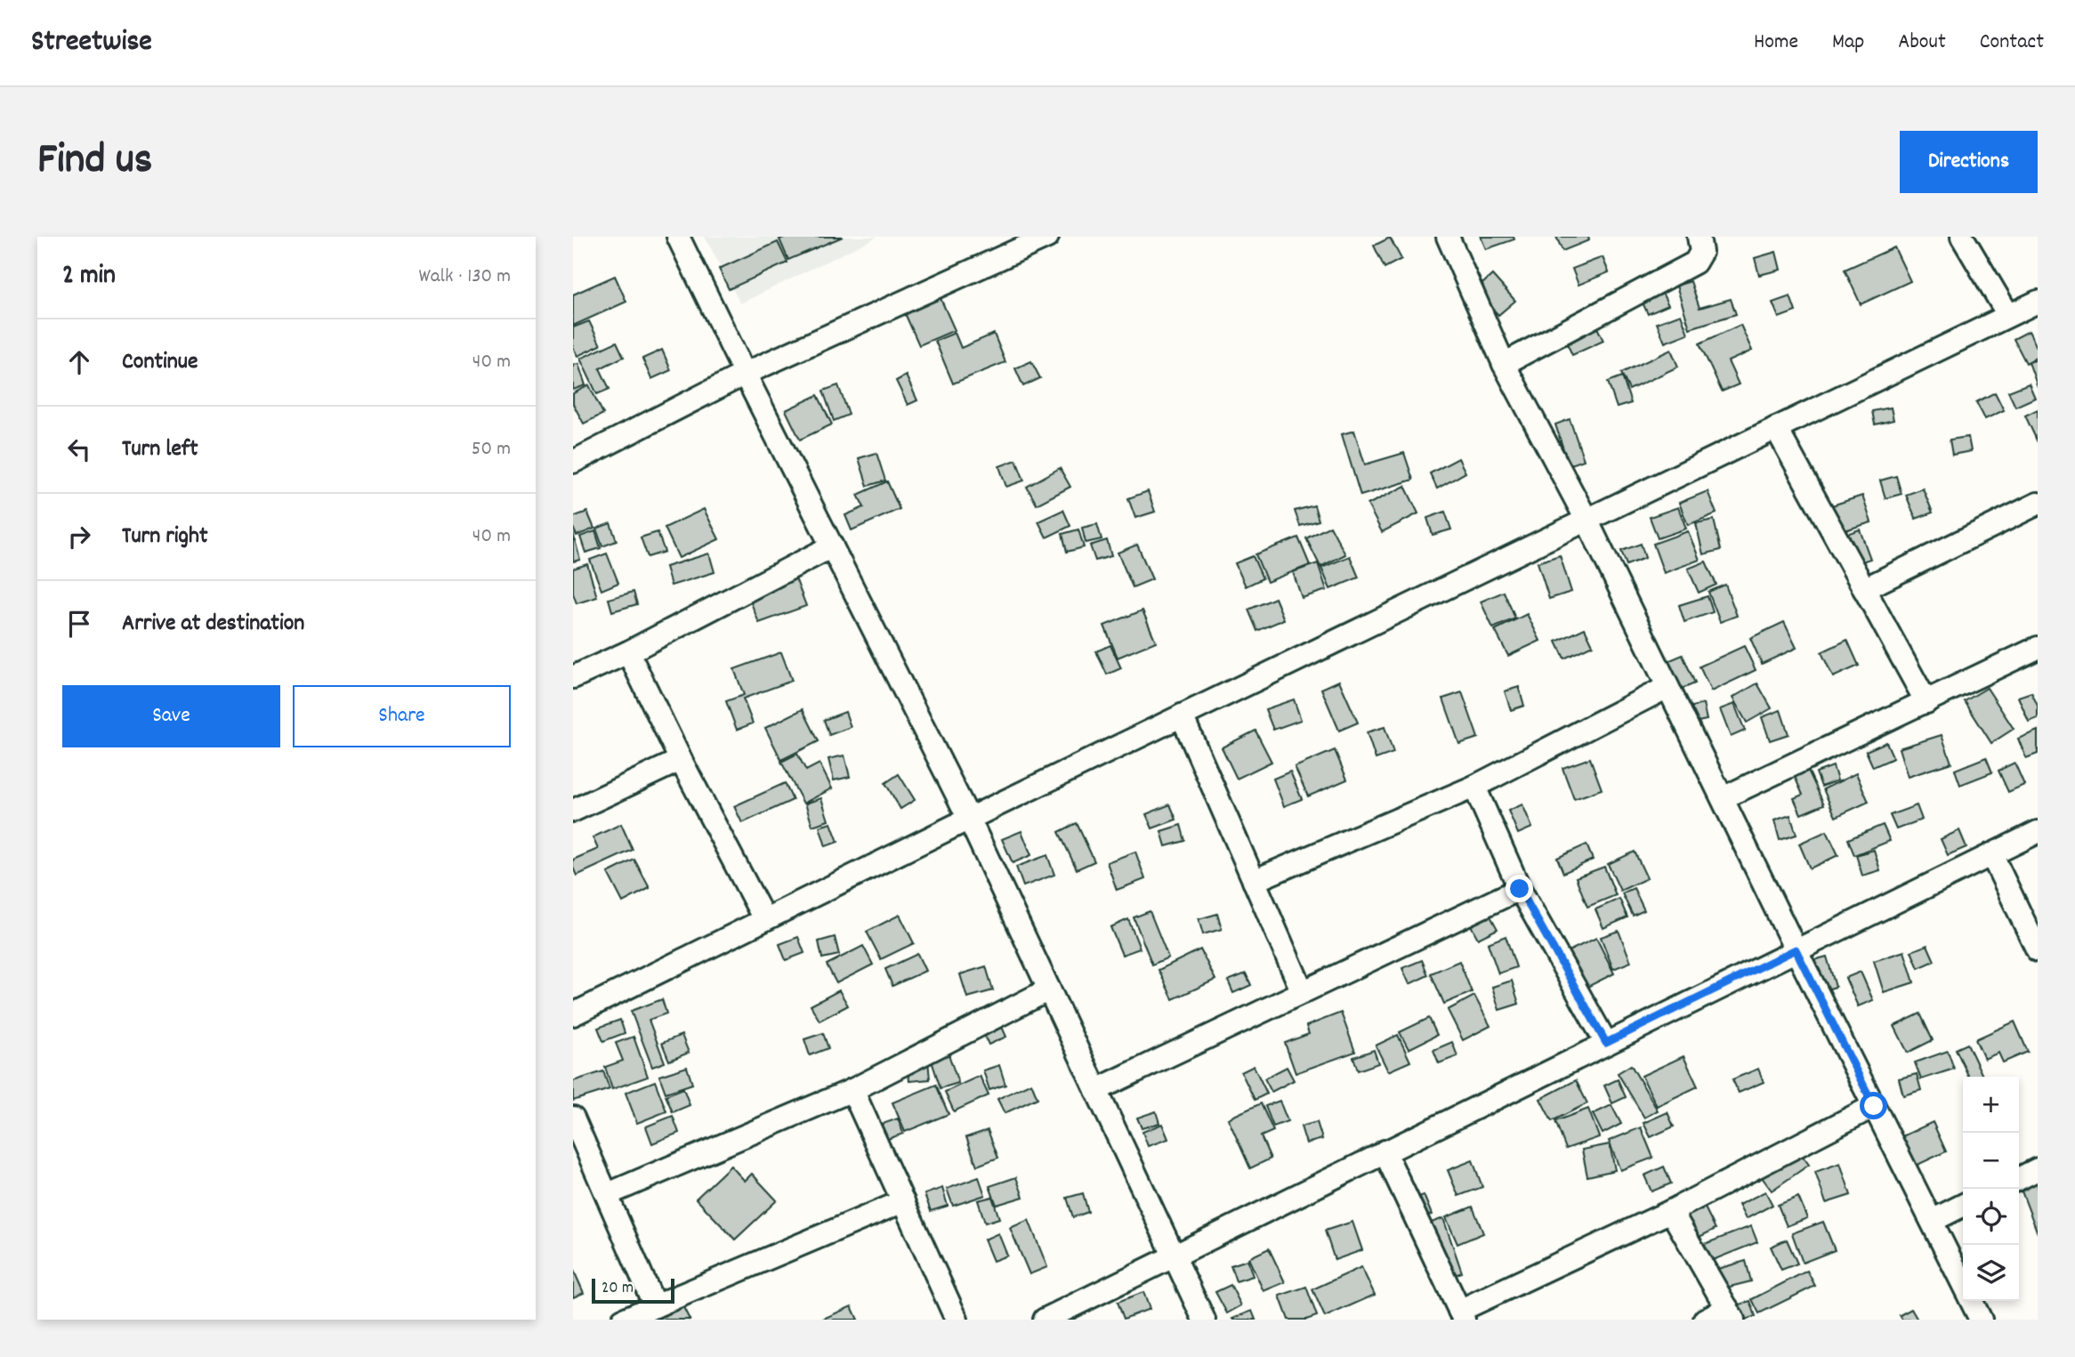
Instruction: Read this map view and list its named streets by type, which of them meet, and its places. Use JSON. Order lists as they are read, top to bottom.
{
  "scale_bar": "20 m",
  "page": {
    "header": "Streetwise",
    "nav": [
      "Home",
      "Map",
      "About",
      "Contact"
    ],
    "title": "Find us",
    "buttons": [
      "Directions",
      ["Save", "Share"]
    ],
    "heading": ["2 min", "Walk · 130 m"],
    "list": [
      ["Continue", "40 m"],
      ["Turn left", "50 m"],
      ["Turn right", "40 m"],
      "Arrive at destination"
    ],
    "map_buttons": ["+", "−"],
    "scale": "20 m"
  }
}
